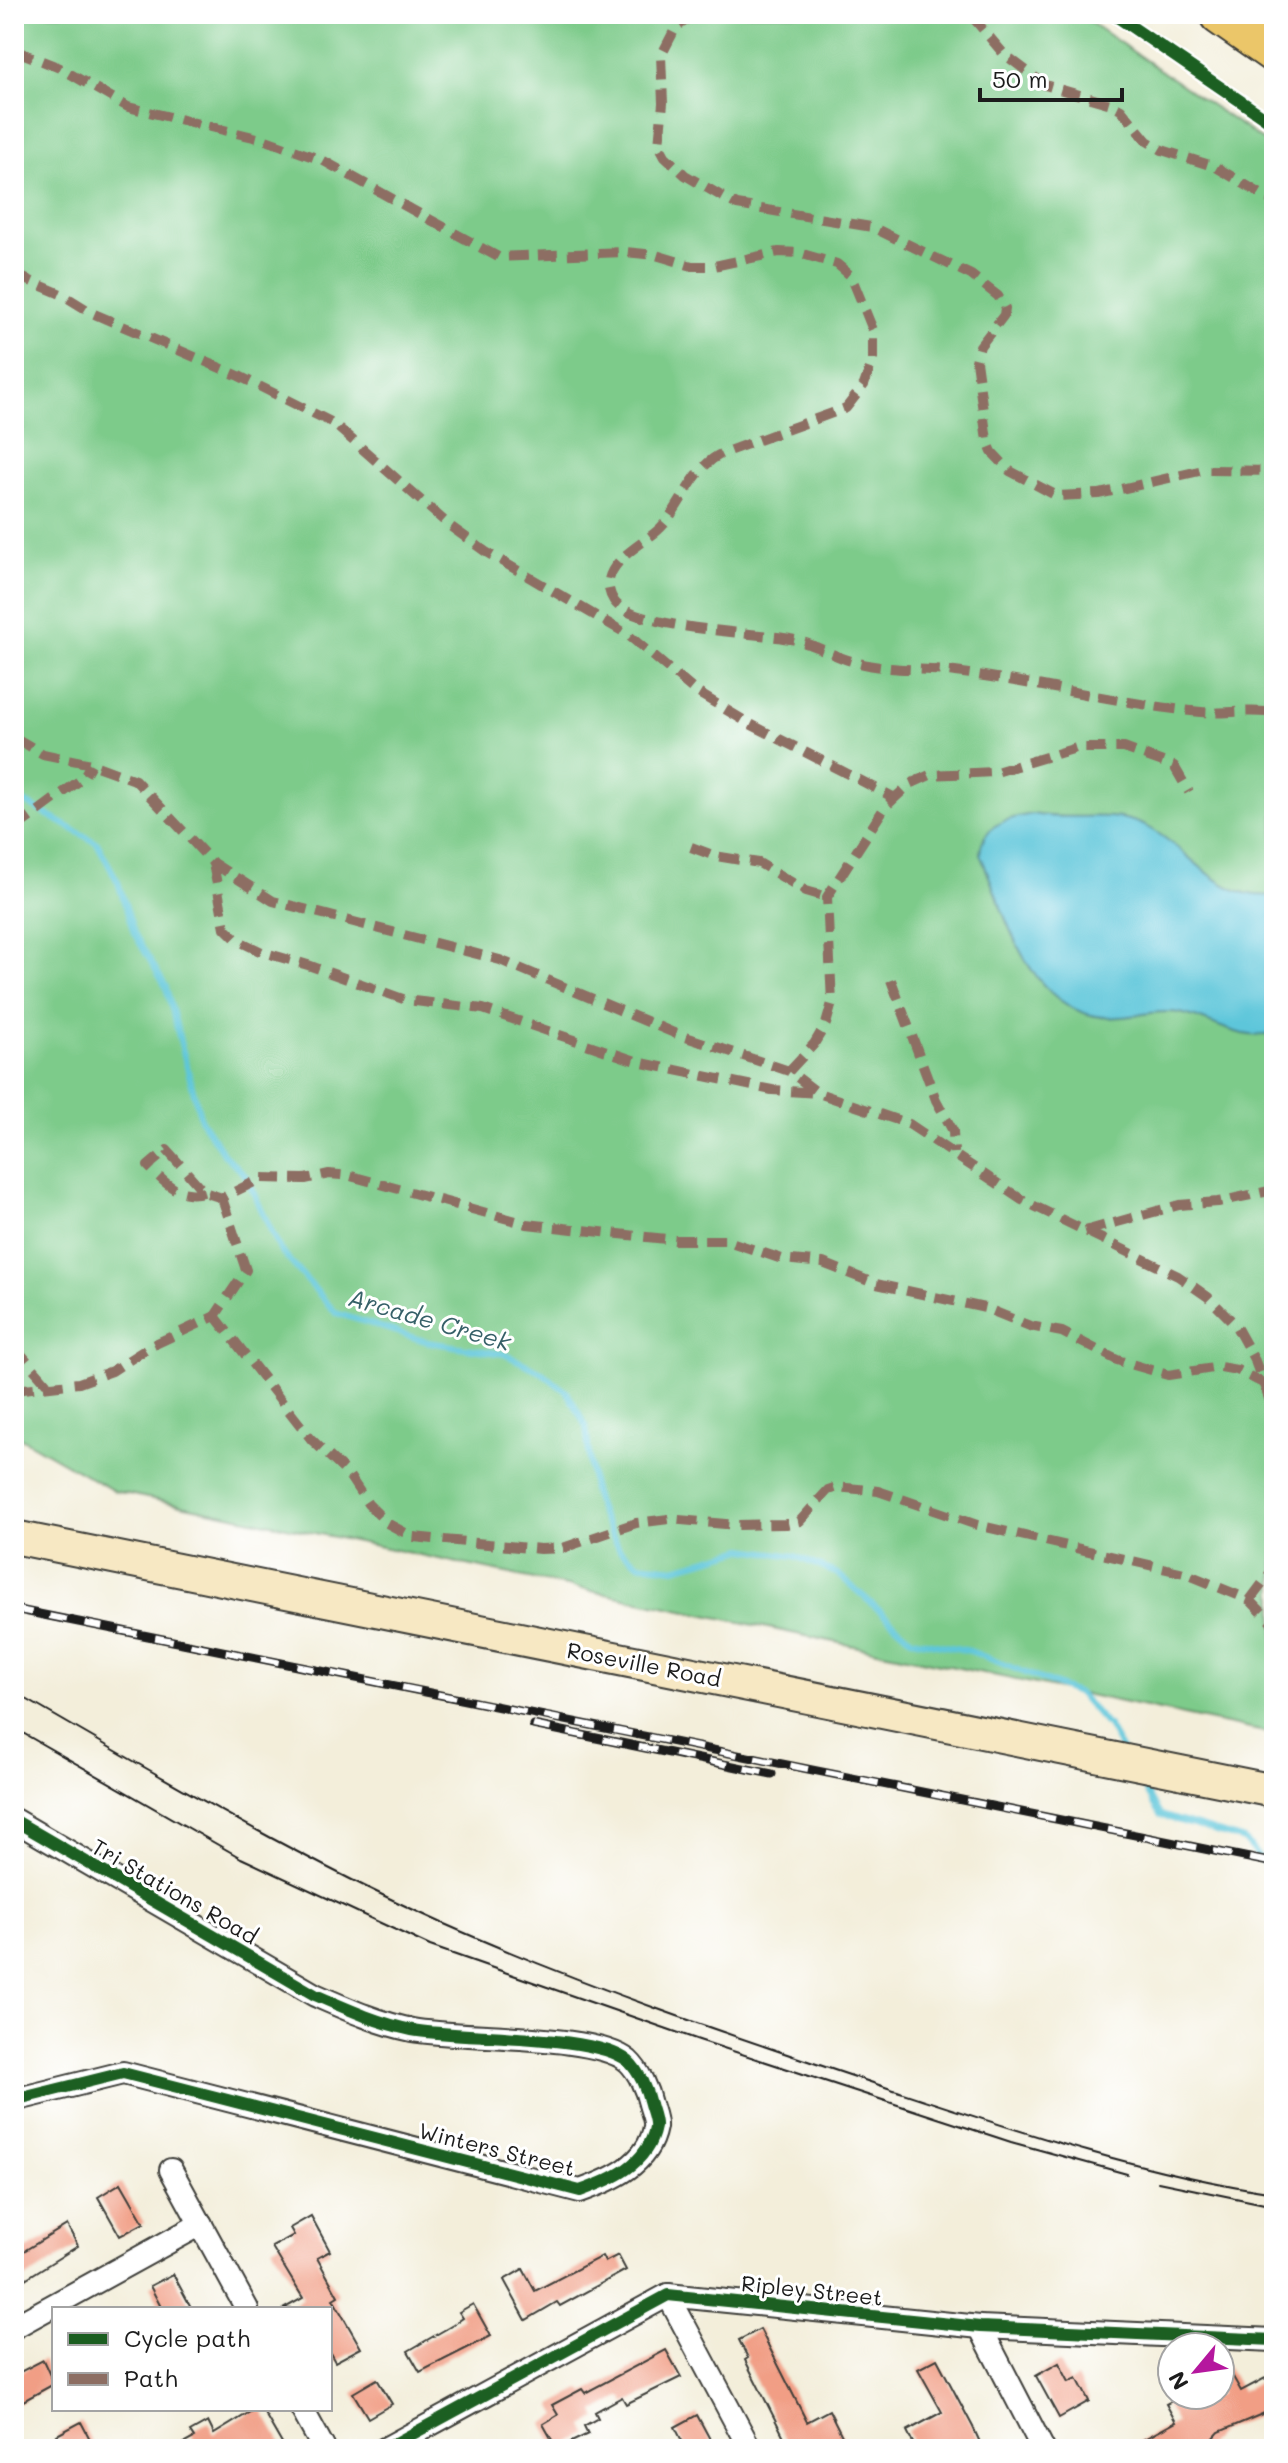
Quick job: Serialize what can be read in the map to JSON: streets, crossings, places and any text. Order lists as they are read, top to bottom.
{
  "streets": {
    "main road": ["Roseville Road"],
    "street": ["Tri Stations Road", "Winters Street", "Ripley Street"]
  },
  "crossings": [
    ["Tri Stations Road", "Winters Street"]
  ],
  "water": ["Arcade Creek"],
  "legend": ["Cycle path", "Path"],
  "scale_bar": "50 m",
  "north": "bottom left"
}
